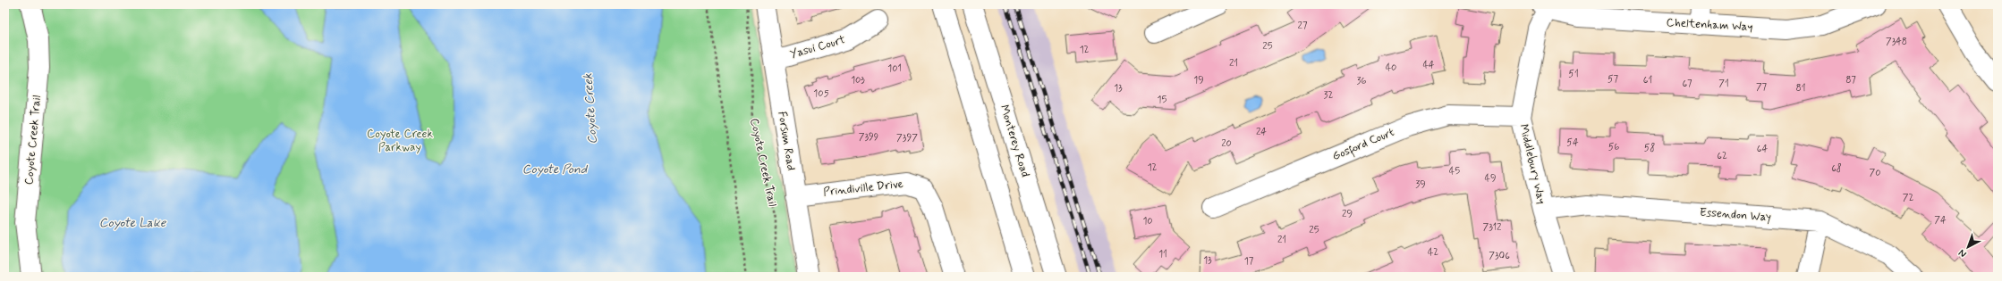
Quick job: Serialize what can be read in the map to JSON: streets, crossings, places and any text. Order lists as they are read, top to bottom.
{
  "streets": {
    "street": [
      "Cheltenham Way",
      "Yasui Court",
      "Coyote Creek Trail",
      "Forsum Road",
      "Monterey Road",
      "Gosford Court",
      "Middlebury Way",
      "Prindiville Drive",
      "Essendon Way"
    ]
  },
  "crossings": [
    ["Cheltenham Way", "Middlebury Way"],
    ["Yasui Court", "Forsum Road"],
    ["Forsum Road", "Prindiville Drive"],
    ["Gosford Court", "Middlebury Way"],
    ["Middlebury Way", "Essendon Way"]
  ],
  "water": ["Coyote Creek", "Coyote Pond", "Coyote Lake"],
  "parks": ["Coyote Creek Parkway"],
  "house_numbers": [
    "27",
    "7348",
    "25",
    "12",
    "21",
    "44",
    "40",
    "101",
    "51",
    "57",
    "103",
    "19",
    "61",
    "87",
    "36",
    "67",
    "71",
    "77",
    "13",
    "81",
    "105",
    "32",
    "15",
    "24",
    "7399",
    "7397",
    "54",
    "20",
    "56",
    "58",
    "64",
    "62",
    "12",
    "68",
    "45",
    "70",
    "49",
    "39",
    "72",
    "29",
    "74",
    "10",
    "7312",
    "25",
    "21",
    "42",
    "11",
    "7306",
    "13",
    "17"
  ],
  "north": "bottom left"
}
